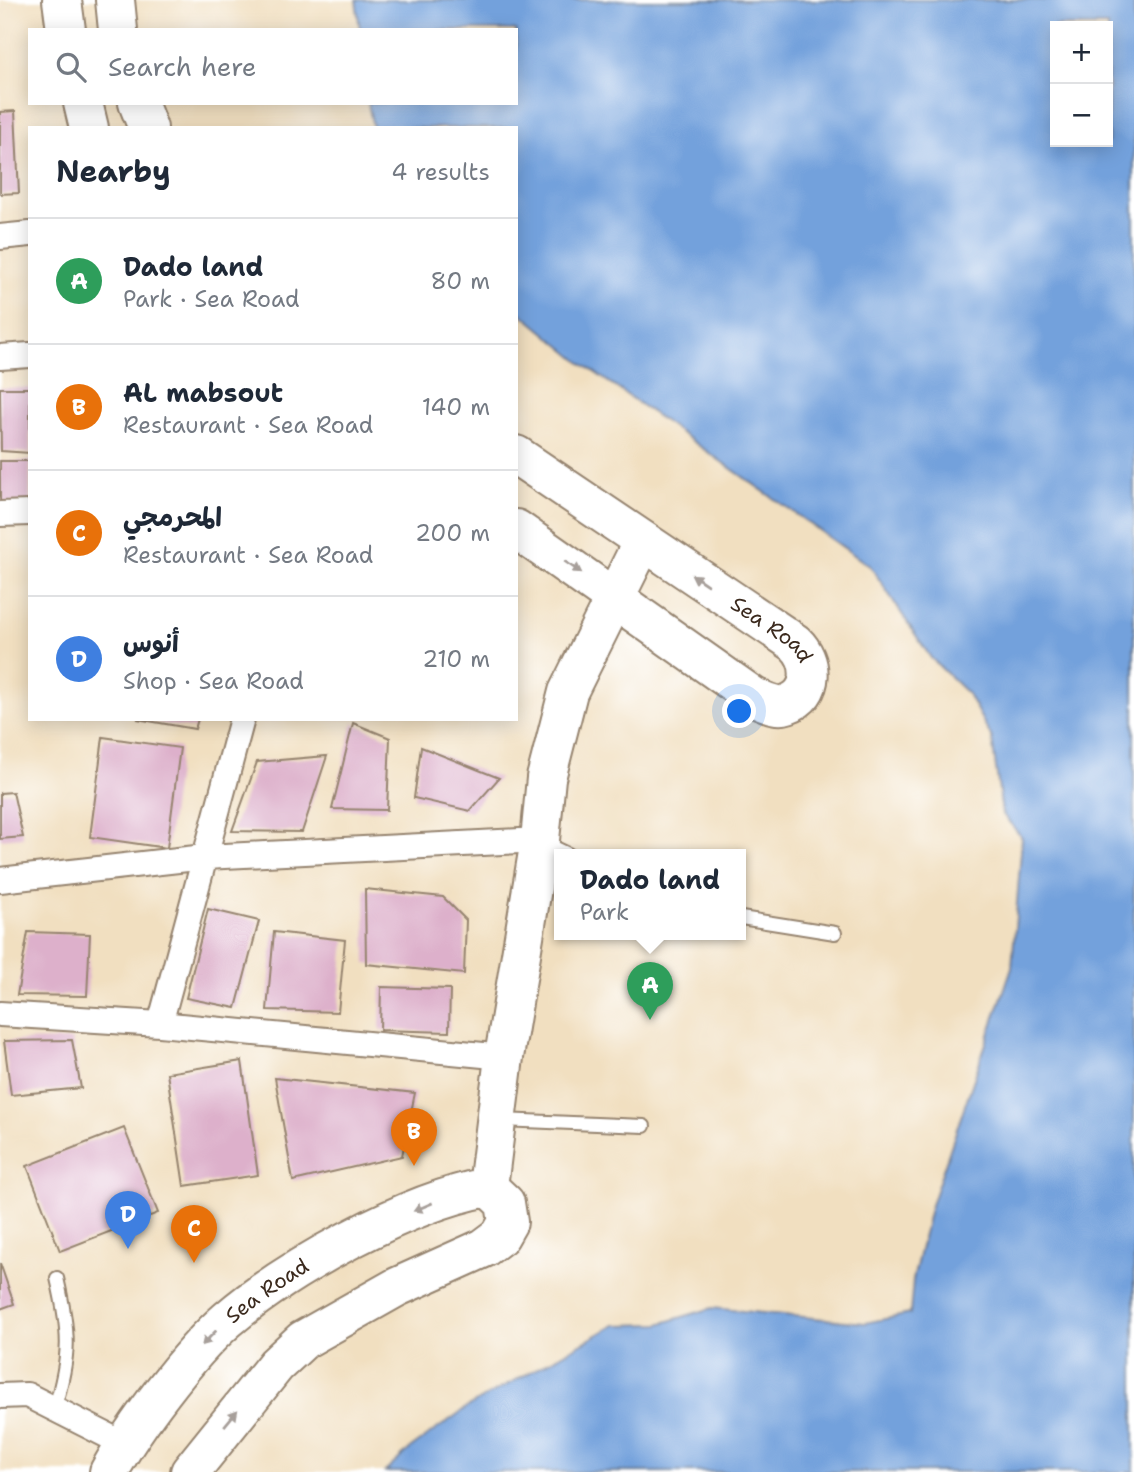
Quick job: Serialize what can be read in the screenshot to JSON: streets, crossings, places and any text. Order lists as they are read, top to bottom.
{
  "streets": {
    "highway": ["Sea Road"]
  },
  "page": {
    "map_buttons": ["+", "−"],
    "search": "Search here",
    "heading": ["Nearby", "4 results"],
    "list": [
      {
        "mark": "A",
        "name": "Dado land",
        "note": "Park · Sea Road",
        "value": "80 m"
      },
      {
        "mark": "B",
        "name": "AL mabsout",
        "note": "Restaurant · Sea Road",
        "value": "140 m"
      },
      {
        "mark": "C",
        "name": "المحرمجي",
        "note": "Restaurant · Sea Road",
        "value": "200 m"
      },
      {
        "mark": "D",
        "name": "أنوس",
        "note": "Shop · Sea Road",
        "value": "210 m"
      }
    ],
    "popup": ["Dado land", "Park"],
    "pins": [
      "A",
      "B",
      "D",
      "C"
    ]
  }
}
